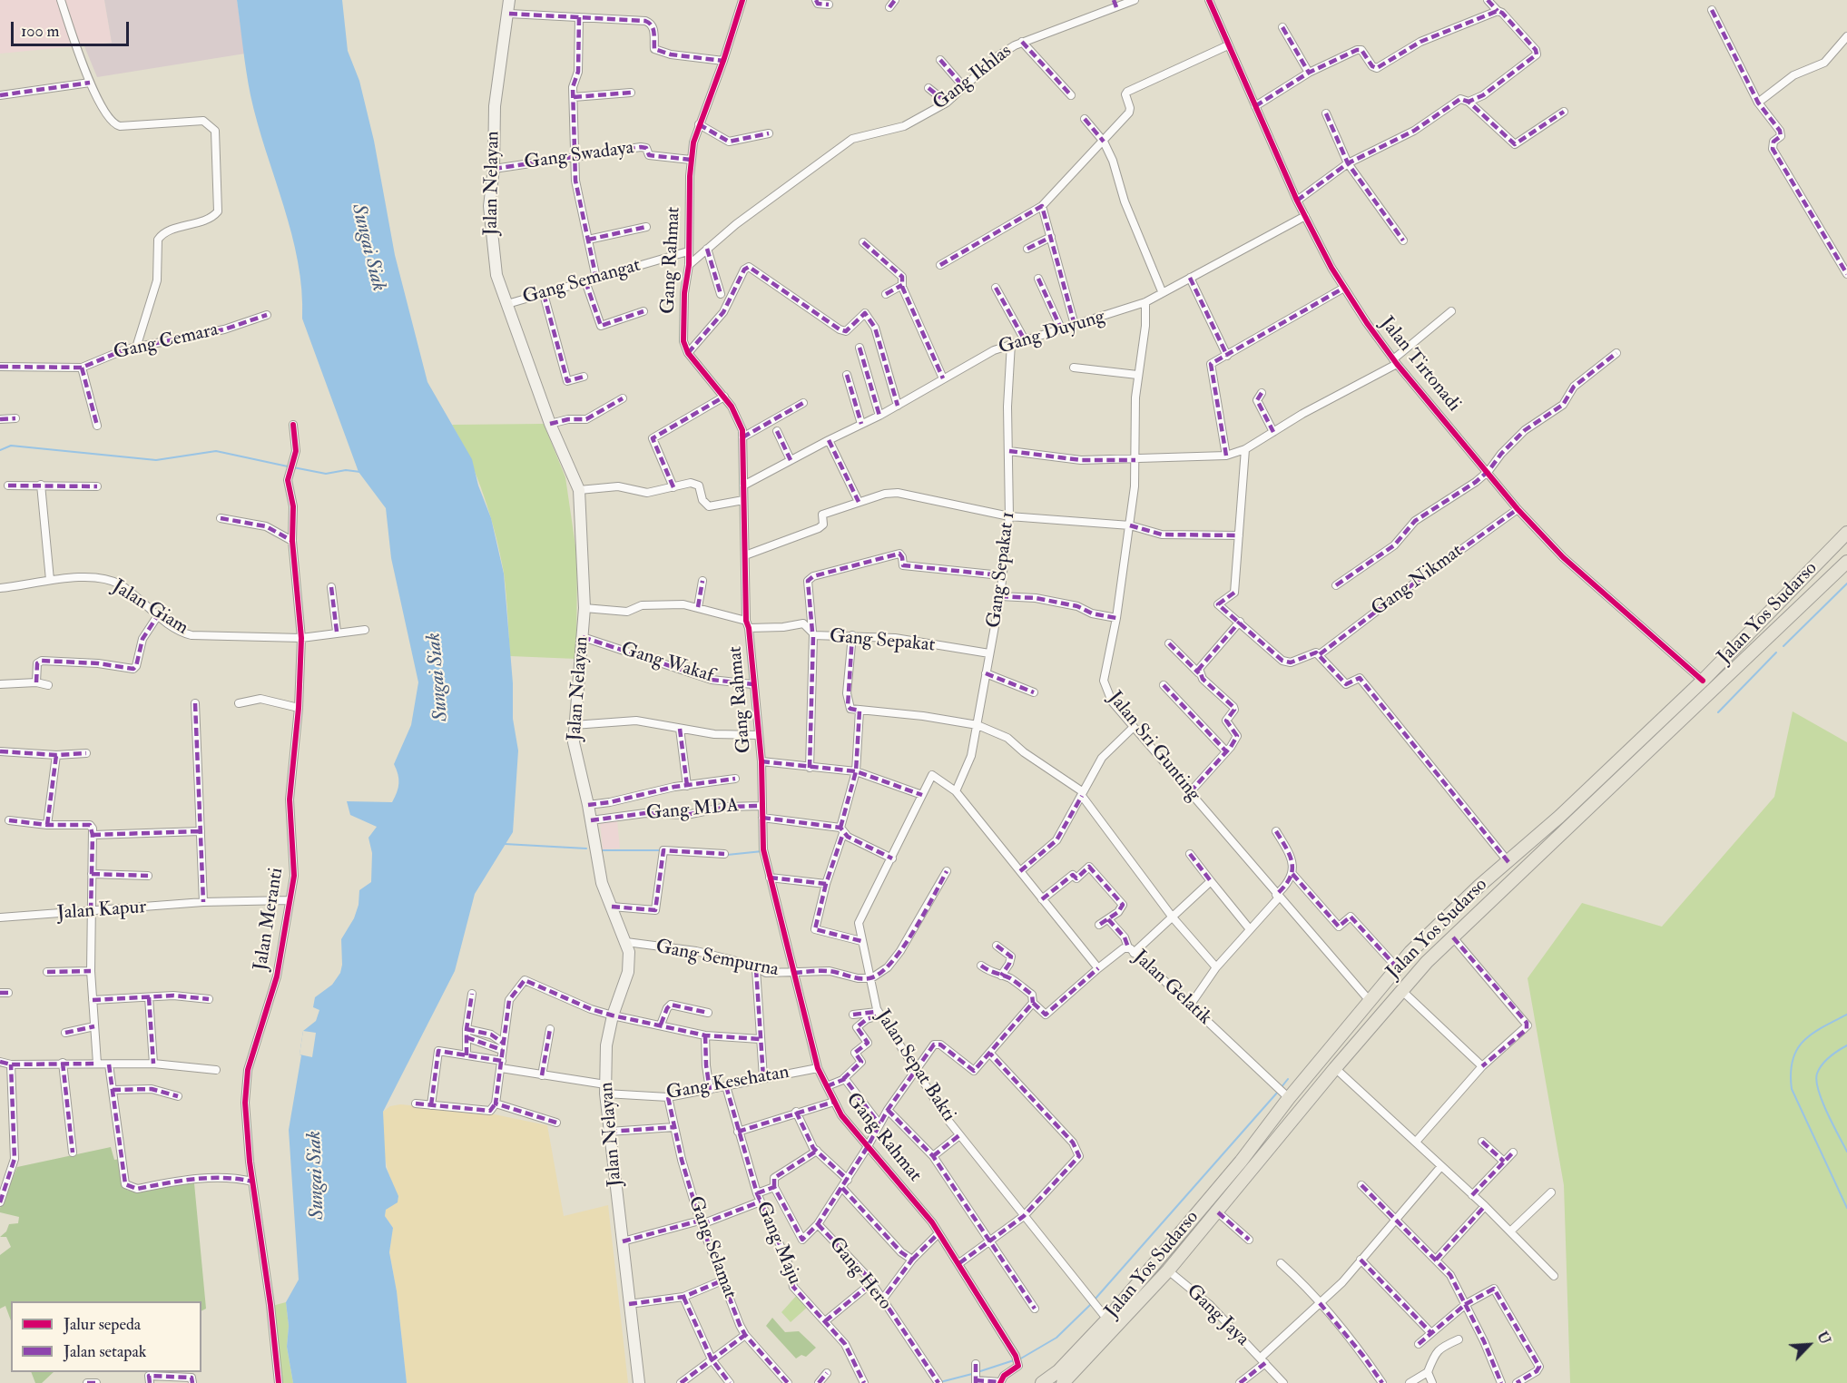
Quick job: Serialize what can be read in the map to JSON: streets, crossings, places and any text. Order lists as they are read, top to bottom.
{
  "streets": {
    "main road": ["Jalan Nelayan", "Jalan Yos Sudarso"],
    "street": [
      "Gang Ikhlas",
      "Gang Swadaya",
      "Gang Rahmat",
      "Gang Semangat",
      "Gang Duyung",
      "Gang Cemara",
      "Jalan Tirtonadi",
      "Gang Sepakat 1",
      "Gang Nikmat",
      "Jalan Giam",
      "Gang Sepakat",
      "Gang Wakaf",
      "Jalan Sri Gunting",
      "Gang MDA",
      "Jalan Kapur",
      "Jalan Meranti",
      "Gang Sempurna",
      "Jalan Gelatik",
      "Jalan Sepat Bakti",
      "Gang Kesehatan",
      "Gang Maju",
      "Gang Selamat",
      "Gang Hero",
      "Gang Jaya"
    ]
  },
  "crossings": [
    ["Gang Ikhlas", "Gang Rahmat"],
    ["Gang Swadaya", "Jalan Nelayan"],
    ["Gang Swadaya", "Gang Rahmat"],
    ["Jalan Nelayan", "Gang Semangat"],
    ["Jalan Nelayan", "Gang Sepakat"],
    ["Jalan Nelayan", "Gang Wakaf"],
    ["Jalan Nelayan", "Gang MDA"],
    ["Jalan Nelayan", "Gang Sempurna"],
    ["Jalan Nelayan", "Gang Kesehatan"],
    ["Gang Rahmat", "Gang Semangat"],
    ["Gang Rahmat", "Gang Duyung"],
    ["Gang Rahmat", "Gang Sepakat"],
    ["Gang Rahmat", "Gang Wakaf"],
    ["Gang Rahmat", "Gang MDA"],
    ["Gang Rahmat", "Gang Sempurna"],
    ["Gang Rahmat", "Gang Kesehatan"],
    ["Gang Duyung", "Jalan Tirtonadi"],
    ["Gang Duyung", "Gang Sepakat 1"],
    ["Gang Duyung", "Jalan Sri Gunting"],
    ["Jalan Tirtonadi", "Gang Nikmat"],
    ["Jalan Tirtonadi", "Jalan Yos Sudarso"],
    ["Gang Sepakat 1", "Gang Sepakat"],
    ["Gang Sepakat 1", "Jalan Sepat Bakti"],
    ["Jalan Giam", "Jalan Meranti"],
    ["Jalan Yos Sudarso", "Jalan Sri Gunting"],
    ["Jalan Yos Sudarso", "Jalan Gelatik"],
    ["Jalan Yos Sudarso", "Jalan Sepat Bakti"],
    ["Jalan Yos Sudarso", "Gang Jaya"],
    ["Jalan Kapur", "Jalan Meranti"],
    ["Gang Sempurna", "Jalan Sepat Bakti"],
    ["Gang Kesehatan", "Gang Maju"],
    ["Gang Kesehatan", "Gang Selamat"]
  ],
  "water": ["Sungai Siak"],
  "legend": ["Jalur sepeda", "Jalan setapak"],
  "scale_bar": "100 m",
  "north": "top right"
}
